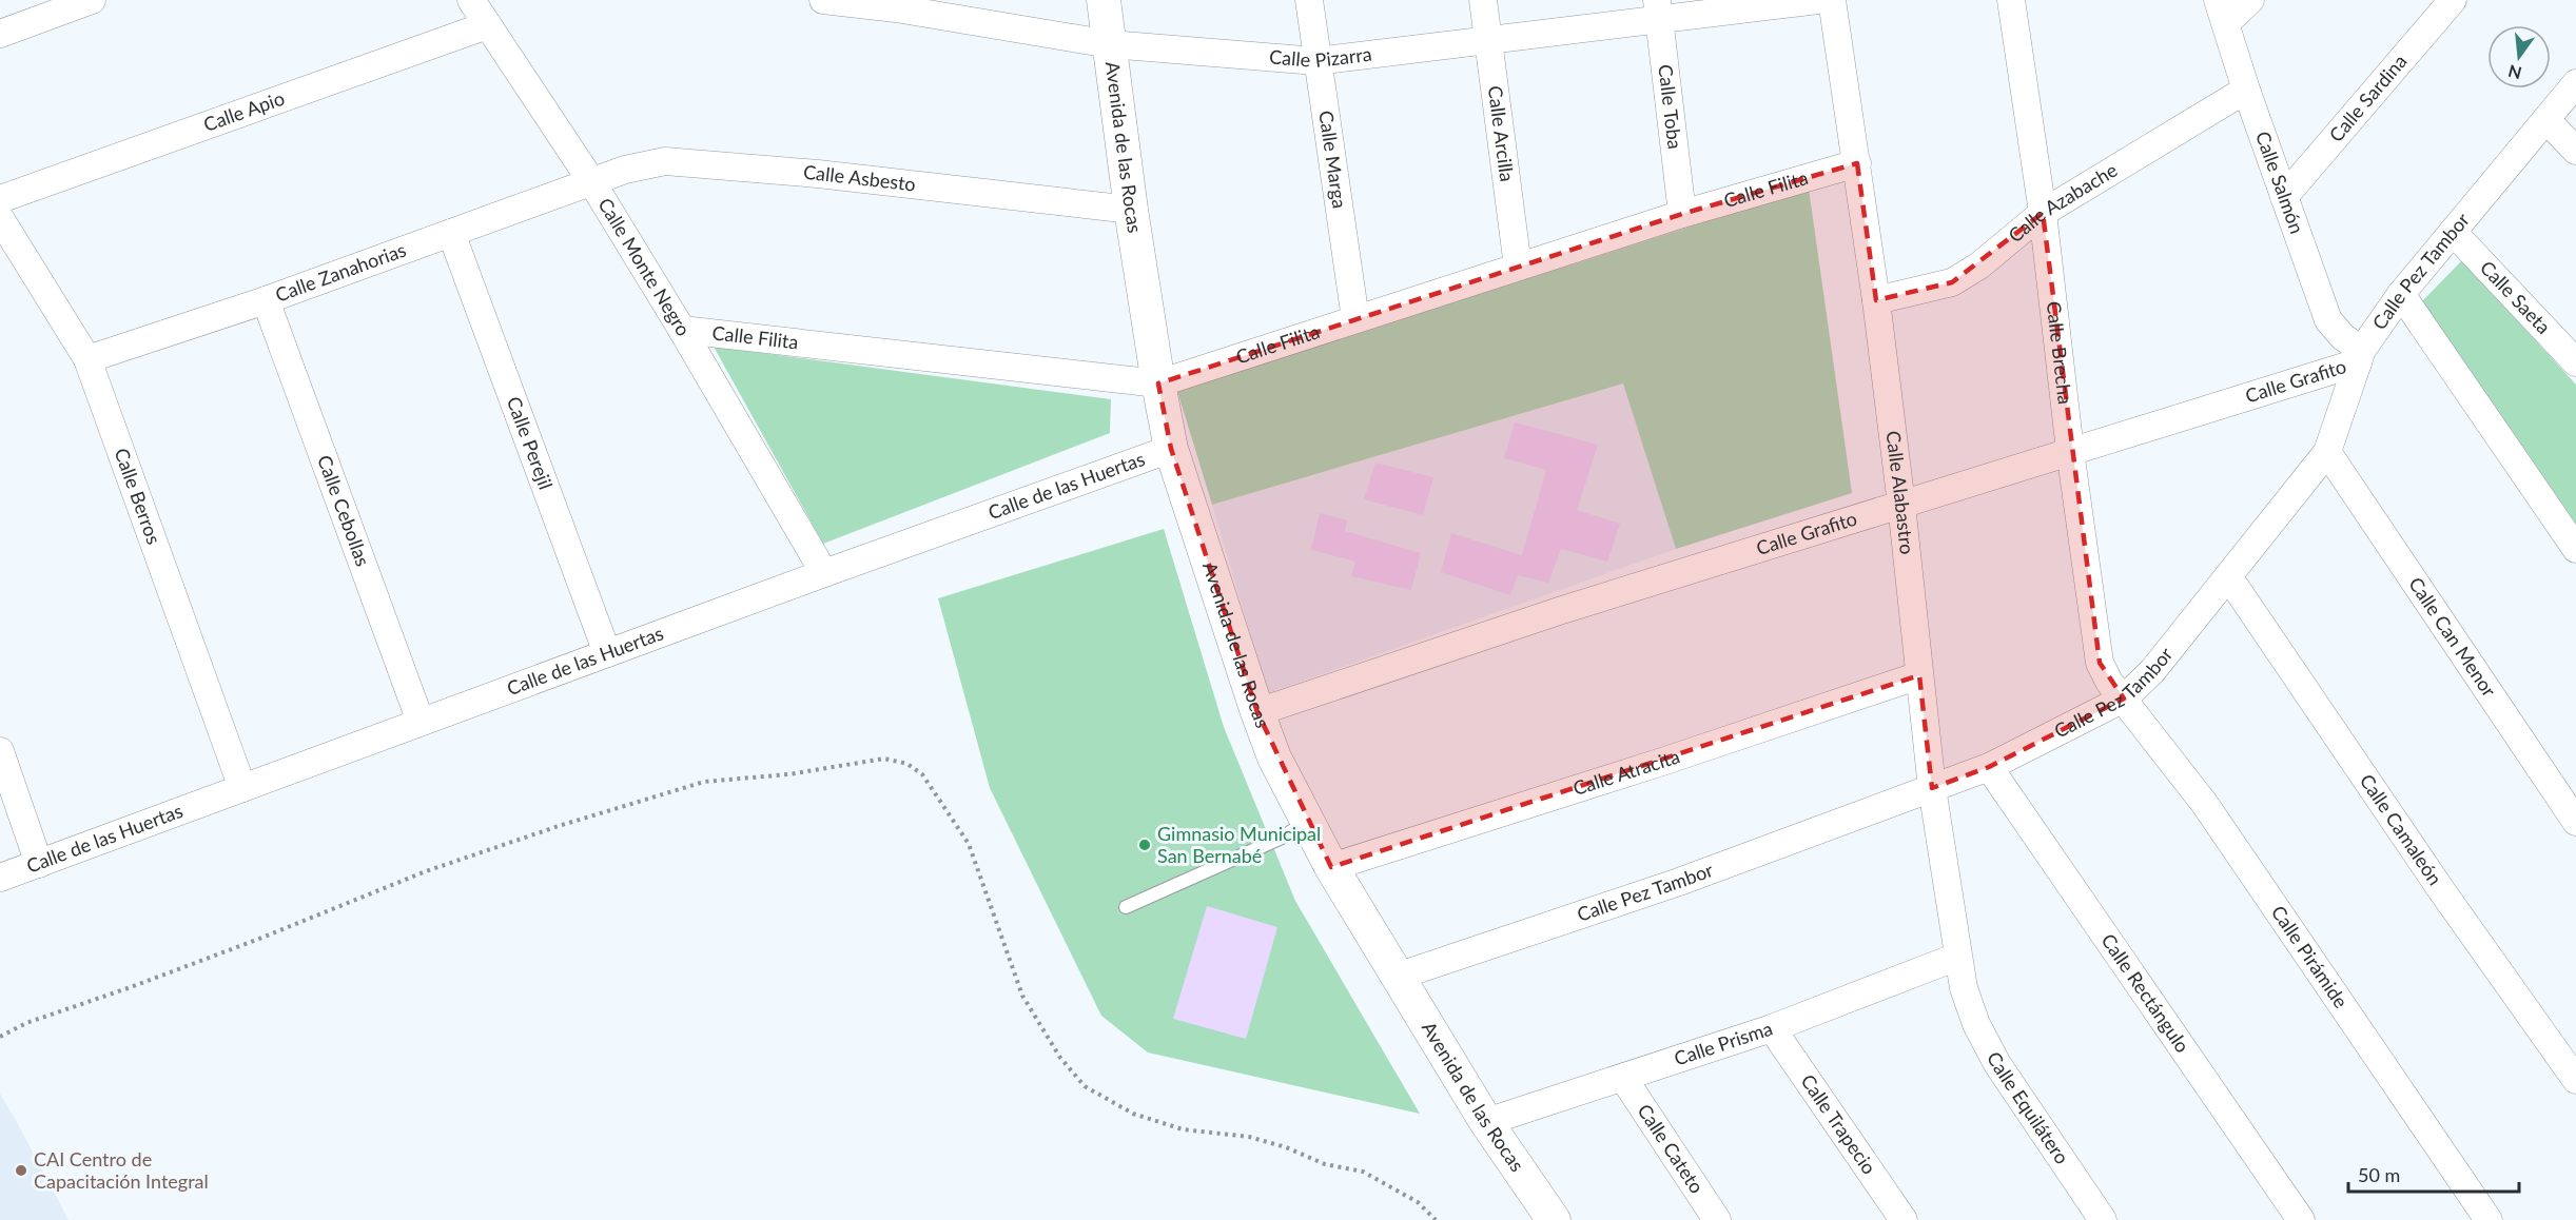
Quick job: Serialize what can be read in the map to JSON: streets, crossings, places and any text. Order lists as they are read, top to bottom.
{
  "streets": {
    "street": [
      "Calle Pizarra",
      "Calle Sardina",
      "Calle Toba",
      "Calle Apio",
      "Calle Arcilla",
      "Avenida de las Rocas",
      "Calle Marga",
      "Calle Asbesto",
      "Calle Salmón",
      "Calle Filita",
      "Calle Azabache",
      "Calle Monte Negro",
      "Calle Pez Tambor",
      "Calle Zanahorias",
      "Calle Saeta",
      "Calle Brecha",
      "Calle Grafito",
      "Calle Perejil",
      "Calle de las Huertas",
      "Calle Alabastro",
      "Calle Berros",
      "Calle Cebollas",
      "Calle Can Menor",
      "Calle Atracita",
      "Calle Camaleón",
      "Calle Pirámide",
      "Calle Rectángulo",
      "Calle Prisma",
      "Calle Equilátero",
      "Calle Trapecio",
      "Calle Cateto"
    ]
  },
  "crossings": [
    ["Calle Pizarra", "Calle Toba"],
    ["Calle Pizarra", "Calle Arcilla"],
    ["Calle Pizarra", "Avenida de las Rocas"],
    ["Calle Pizarra", "Calle Marga"],
    ["Calle Sardina", "Calle Salmón"],
    ["Calle Toba", "Calle Filita"],
    ["Calle Apio", "Calle Monte Negro"],
    ["Calle Arcilla", "Calle Filita"],
    ["Avenida de las Rocas", "Calle Asbesto"],
    ["Avenida de las Rocas", "Calle Filita"],
    ["Avenida de las Rocas", "Calle Pez Tambor"],
    ["Avenida de las Rocas", "Calle Grafito"],
    ["Avenida de las Rocas", "Calle de las Huertas"],
    ["Avenida de las Rocas", "Calle Atracita"],
    ["Avenida de las Rocas", "Calle Prisma"],
    ["Calle Marga", "Calle Filita"],
    ["Calle Asbesto", "Calle Monte Negro"],
    ["Calle Asbesto", "Calle Zanahorias"],
    ["Calle Salmón", "Calle Azabache"],
    ["Calle Salmón", "Calle Pez Tambor"],
    ["Calle Salmón", "Calle Grafito"],
    ["Calle Filita", "Calle Monte Negro"],
    ["Calle Filita", "Calle Alabastro"],
    ["Calle Azabache", "Calle Brecha"],
    ["Calle Azabache", "Calle Alabastro"],
    ["Calle Monte Negro", "Calle Zanahorias"],
    ["Calle Monte Negro", "Calle de las Huertas"],
    ["Calle Pez Tambor", "Calle Saeta"],
    ["Calle Pez Tambor", "Calle Brecha"],
    ["Calle Pez Tambor", "Calle Grafito"],
    ["Calle Pez Tambor", "Calle Alabastro"],
    ["Calle Pez Tambor", "Calle Can Menor"],
    ["Calle Pez Tambor", "Calle Camaleón"],
    ["Calle Pez Tambor", "Calle Pirámide"],
    ["Calle Pez Tambor", "Calle Rectángulo"],
    ["Calle Zanahorias", "Calle Perejil"],
    ["Calle Zanahorias", "Calle Berros"],
    ["Calle Zanahorias", "Calle Cebollas"],
    ["Calle Brecha", "Calle Grafito"],
    ["Calle Brecha", "Calle Pirámide"],
    ["Calle Grafito", "Calle Alabastro"],
    ["Calle Perejil", "Calle de las Huertas"],
    ["Calle de las Huertas", "Calle Berros"],
    ["Calle de las Huertas", "Calle Cebollas"],
    ["Calle Alabastro", "Calle Atracita"],
    ["Calle Alabastro", "Calle Prisma"],
    ["Calle Alabastro", "Calle Equilátero"],
    ["Calle Prisma", "Calle Trapecio"],
    ["Calle Prisma", "Calle Cateto"]
  ],
  "places": ["Gimnasio Municipal San Bernabé", "CAI Centro de Capacitación Integral"],
  "scale_bar": "50 m",
  "north": "bottom"
}
